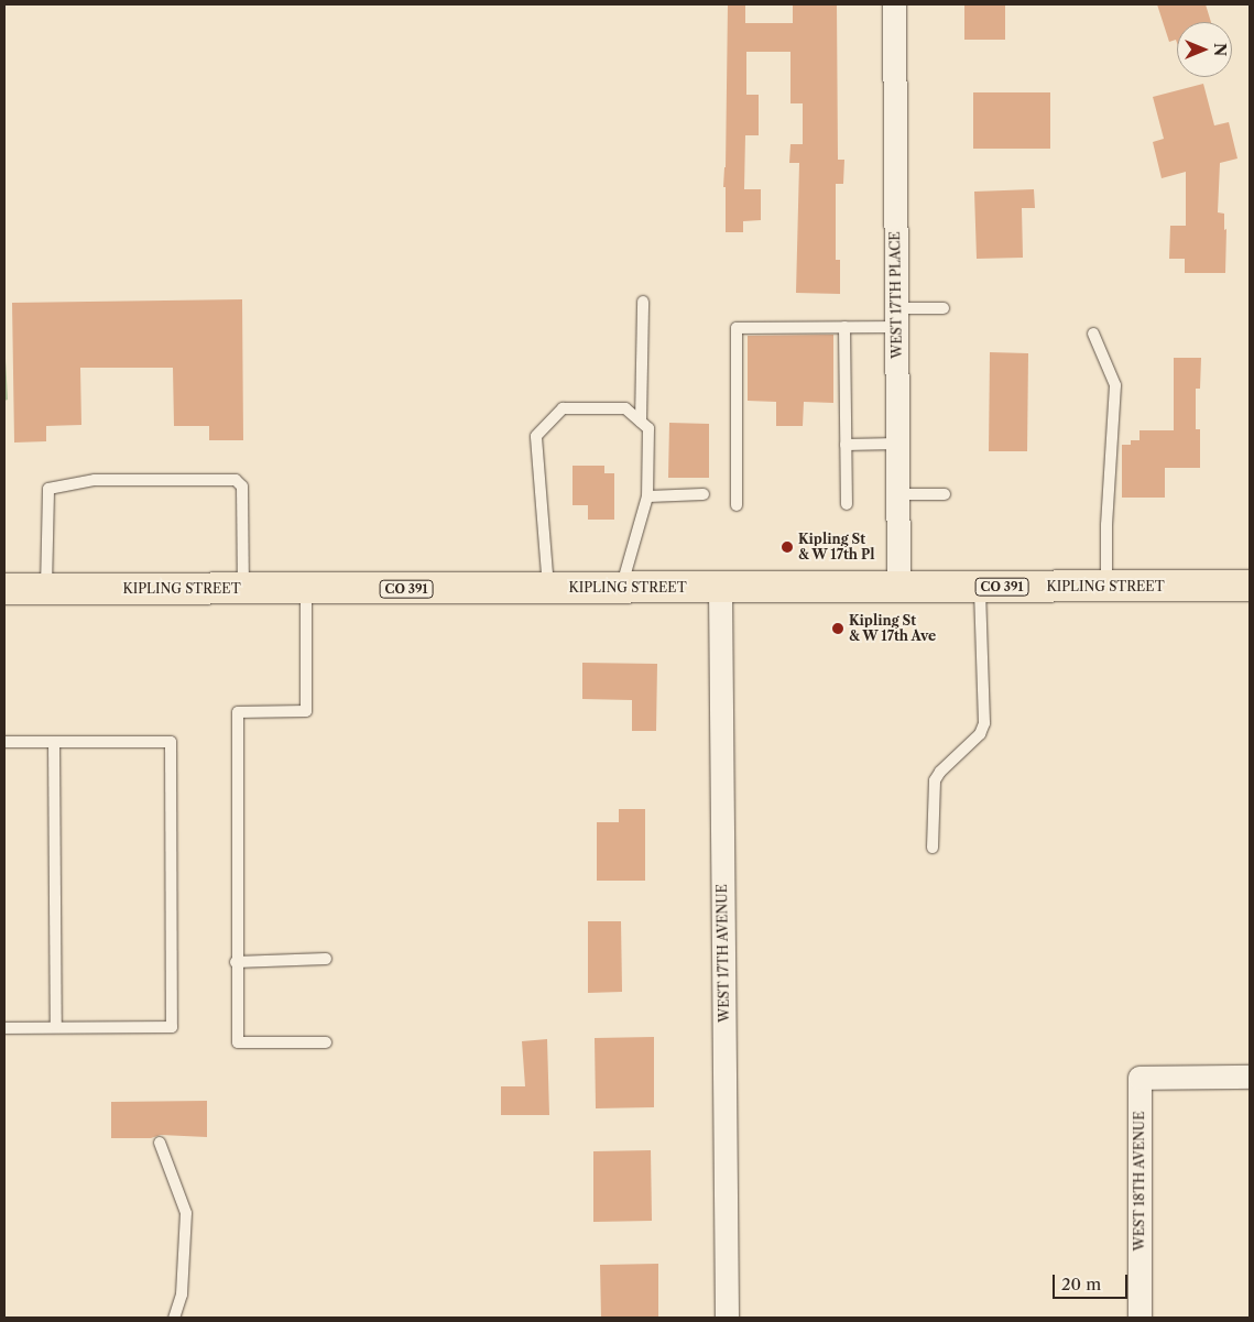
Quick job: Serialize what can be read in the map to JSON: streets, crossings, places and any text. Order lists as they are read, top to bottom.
{
  "streets": {
    "main road": ["CO 391", "KIPLING STREET"],
    "street": ["WEST 17TH PLACE", "WEST 17TH AVENUE", "WEST 18TH AVENUE"]
  },
  "crossings": [
    ["WEST 17TH PLACE", "KIPLING STREET"],
    ["KIPLING STREET", "WEST 17TH AVENUE"]
  ],
  "places": ["Kipling St & W 17th Pl", "Kipling St & W 17th Ave"],
  "scale_bar": "20 m",
  "north": "right"
}
